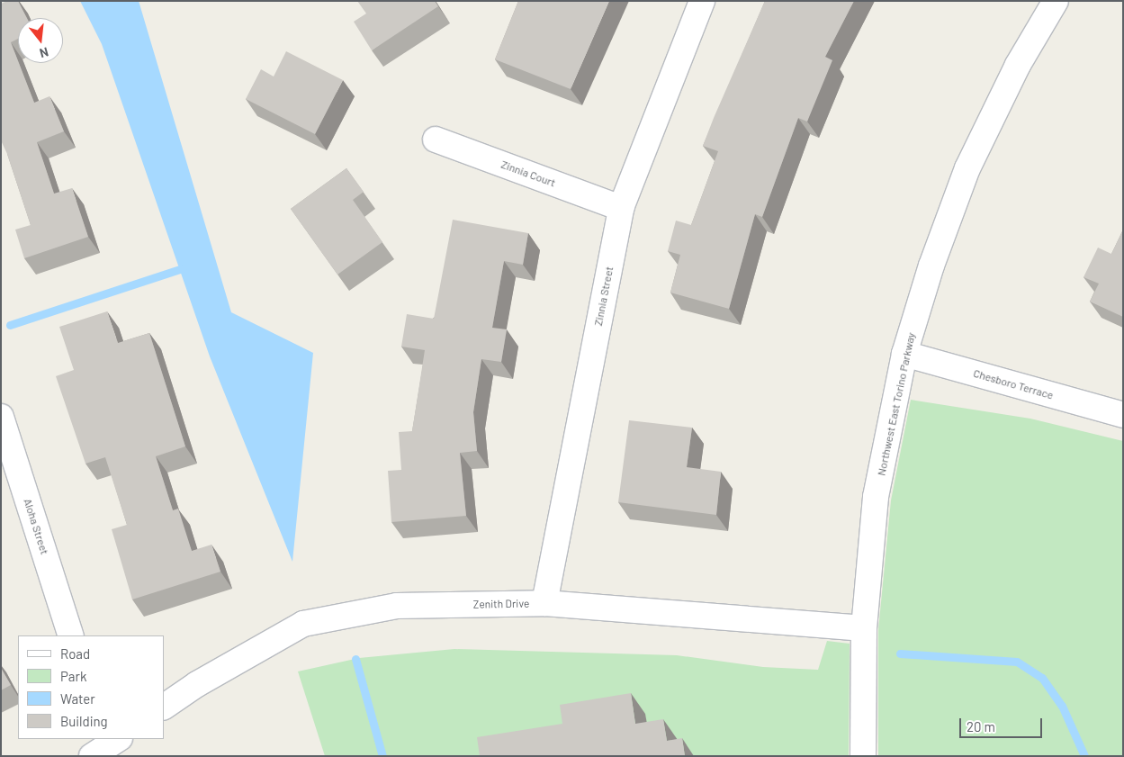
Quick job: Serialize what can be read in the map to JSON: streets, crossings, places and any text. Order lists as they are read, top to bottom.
{
  "streets": {
    "street": [
      "Zinnia Court",
      "Zinnia Street",
      "Chesboro Terrace",
      "Northwest East Torino Parkway",
      "Aloha Street",
      "Zenith Drive"
    ]
  },
  "crossings": [
    ["Zinnia Court", "Zinnia Street"],
    ["Zinnia Street", "Zenith Drive"],
    ["Chesboro Terrace", "Northwest East Torino Parkway"],
    ["Northwest East Torino Parkway", "Zenith Drive"]
  ],
  "legend": [
    "Road",
    "Park",
    "Water",
    "Building"
  ],
  "scale_bar": "20 m",
  "north": "bottom"
}
